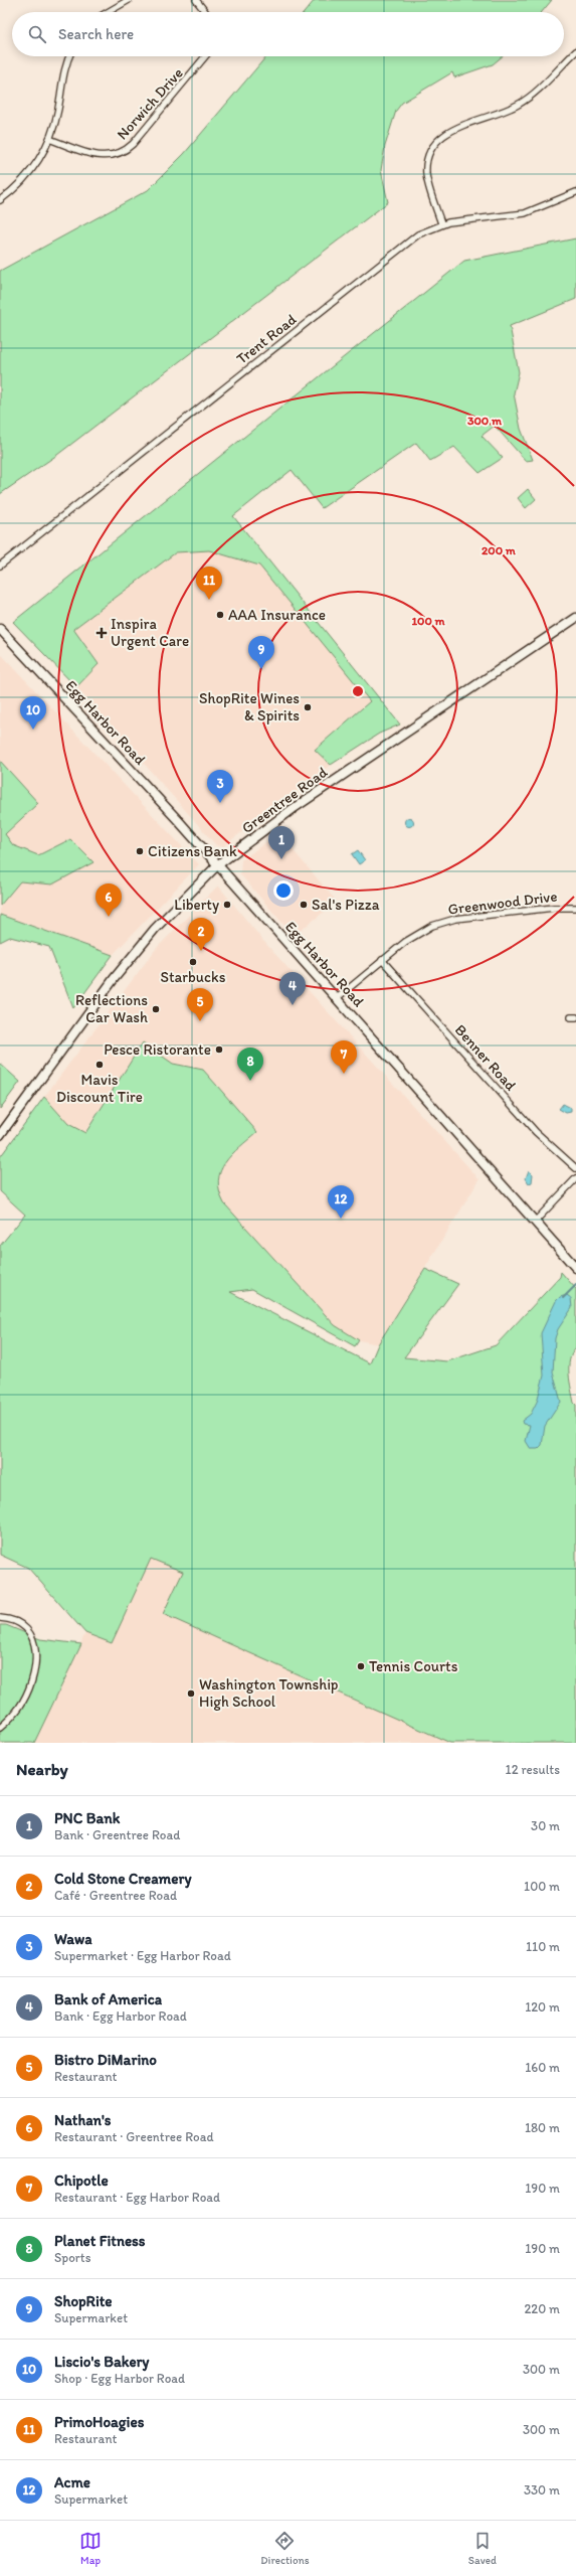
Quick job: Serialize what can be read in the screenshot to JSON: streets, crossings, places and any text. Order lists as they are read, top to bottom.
{
  "streets": {
    "main road": ["Egg Harbor Road", "Greentree Road"],
    "street": [
      "Norwich Drive",
      "Trent Road",
      "Greenwood Drive",
      "Benner Road"
    ]
  },
  "crossings": [
    ["Egg Harbor Road", "Greentree Road"],
    ["Egg Harbor Road", "Greenwood Drive"],
    ["Greenwood Drive", "Benner Road"]
  ],
  "places": {
    "other": [
      "AAA Insurance",
      "ShopRite Wines & Spirits",
      "Citizens Bank",
      "Liberty",
      "Sal's Pizza",
      "Starbucks",
      "Reflections Car Wash",
      "Pesce Ristorante",
      "Mavis Discount Tire",
      "Tennis Courts",
      "Washington Township High School"
    ],
    "health": ["Inspira Urgent Care"]
  },
  "page": {
    "search": "Search here",
    "pins": [
      "11",
      "9",
      "10",
      "3",
      "1",
      "6",
      "2",
      "4",
      "5",
      "7",
      "8",
      "12"
    ],
    "heading": ["Nearby", "12 results"],
    "list": [
      {
        "mark": "1",
        "name": "PNC Bank",
        "note": "Bank · Greentree Road",
        "value": "30 m"
      },
      {
        "mark": "2",
        "name": "Cold Stone Creamery",
        "note": "Café · Greentree Road",
        "value": "100 m"
      },
      {
        "mark": "3",
        "name": "Wawa",
        "note": "Supermarket · Egg Harbor Road",
        "value": "110 m"
      },
      {
        "mark": "4",
        "name": "Bank of America",
        "note": "Bank · Egg Harbor Road",
        "value": "120 m"
      },
      {
        "mark": "5",
        "name": "Bistro DiMarino",
        "note": "Restaurant",
        "value": "160 m"
      },
      {
        "mark": "6",
        "name": "Nathan's",
        "note": "Restaurant · Greentree Road",
        "value": "180 m"
      },
      {
        "mark": "7",
        "name": "Chipotle",
        "note": "Restaurant · Egg Harbor Road",
        "value": "190 m"
      },
      {
        "mark": "8",
        "name": "Planet Fitness",
        "note": "Sports",
        "value": "190 m"
      },
      {
        "mark": "9",
        "name": "ShopRite",
        "note": "Supermarket",
        "value": "220 m"
      },
      {
        "mark": "10",
        "name": "Liscio's Bakery",
        "note": "Shop · Egg Harbor Road",
        "value": "300 m"
      },
      {
        "mark": "11",
        "name": "PrimoHoagies",
        "note": "Restaurant",
        "value": "300 m"
      },
      {
        "mark": "12",
        "name": "Acme",
        "note": "Supermarket",
        "value": "330 m"
      }
    ],
    "nav": ["Map", "Directions", "Saved"]
  },
  "rings": ["300 m", "200 m", "100 m"]
}
